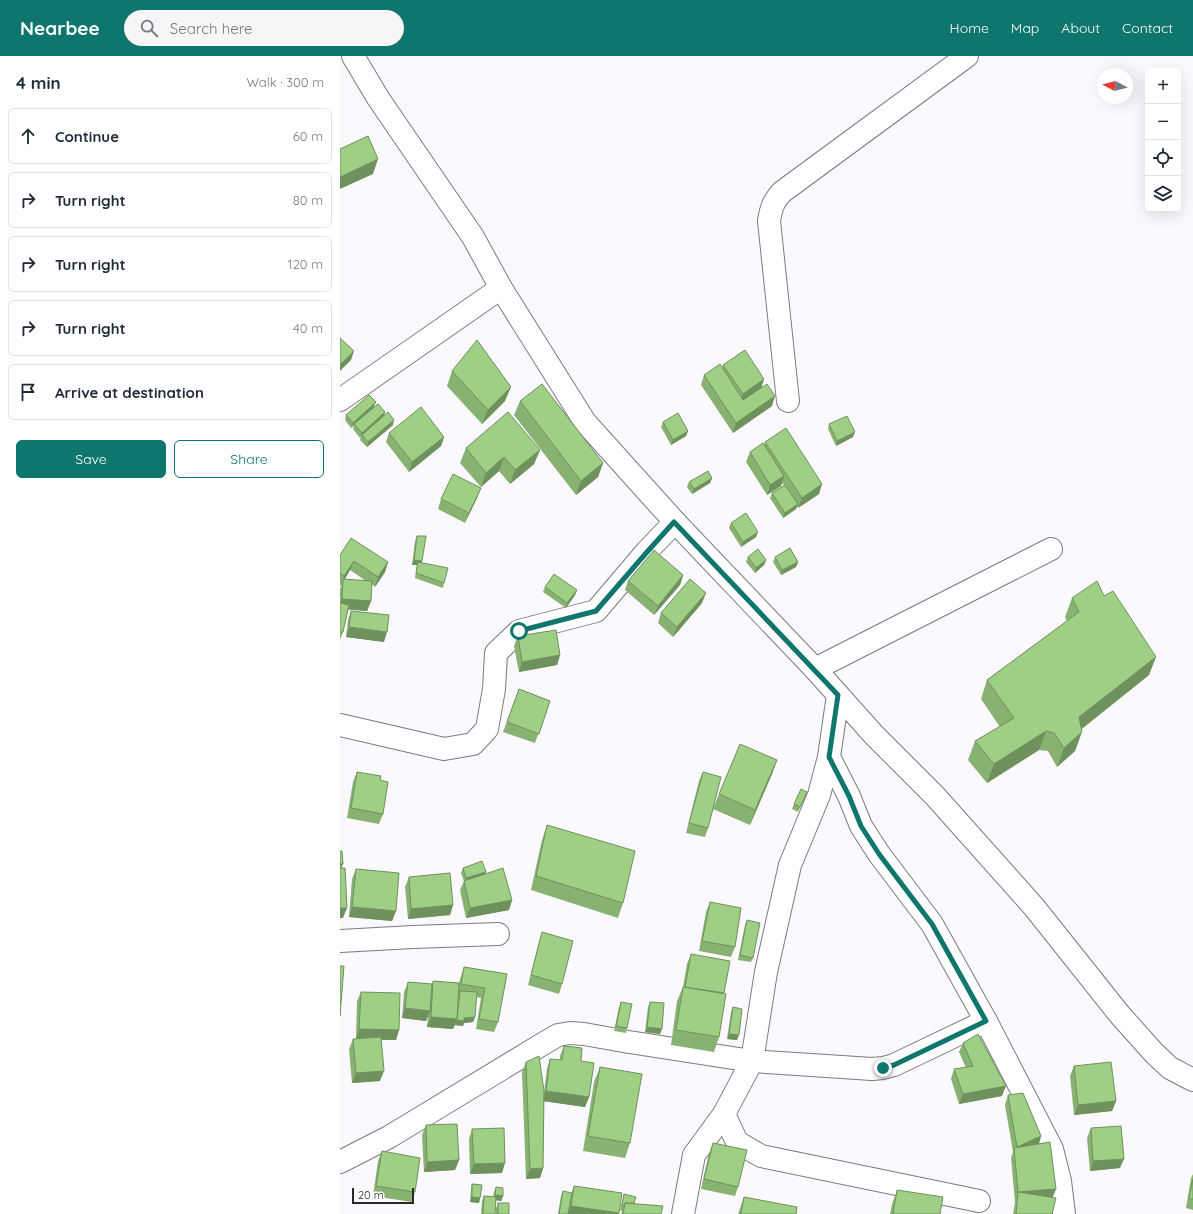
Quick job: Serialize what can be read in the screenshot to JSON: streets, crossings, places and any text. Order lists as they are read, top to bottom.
{
  "scale_bar": "20 m",
  "north": "left",
  "page": {
    "header": "Nearbee",
    "search": "Search here",
    "nav": [
      "Home",
      "Map",
      "About",
      "Contact"
    ],
    "heading": ["4 min", "Walk · 300 m"],
    "map_buttons": ["+", "−"],
    "list": [
      ["Continue", "60 m"],
      ["Turn right", "80 m"],
      ["Turn right", "120 m"],
      ["Turn right", "40 m"],
      "Arrive at destination"
    ],
    "buttons": ["Save", "Share"],
    "scale": "20 m"
  }
}
